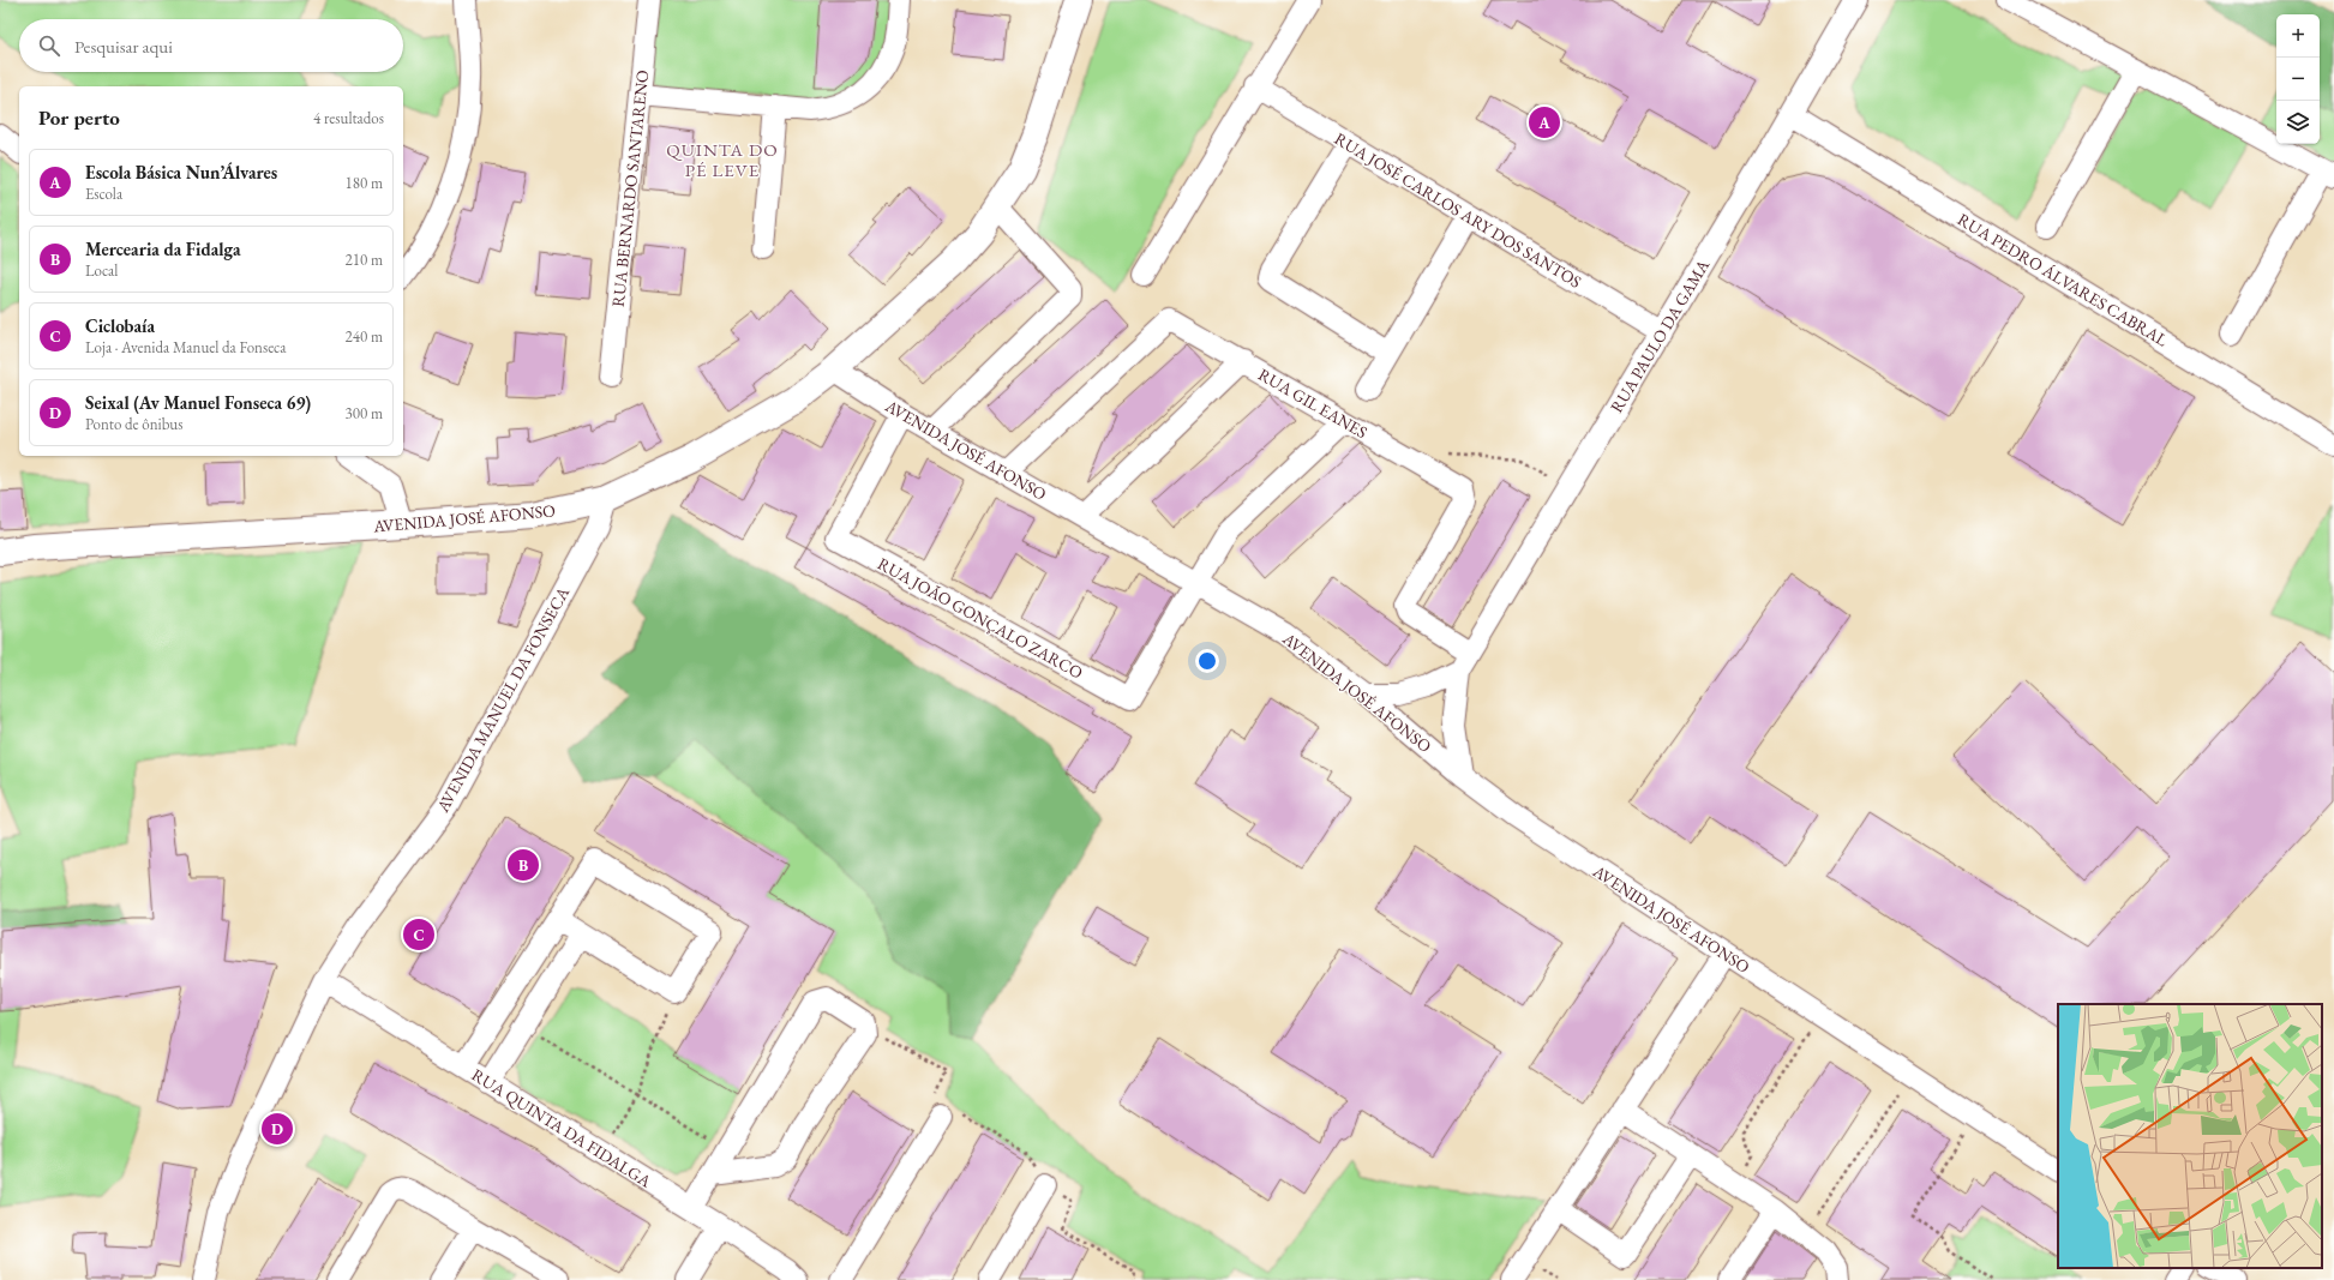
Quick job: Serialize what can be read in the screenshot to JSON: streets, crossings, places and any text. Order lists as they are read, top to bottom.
{
  "streets": {
    "main road": ["AVENIDA JOSÉ AFONSO"],
    "street": [
      "RUA BERNARDO SANTARENO",
      "RUA JOSÉ CARLOS ARY DOS SANTOS",
      "RUA PEDRO ÁLVARES CABRAL",
      "RUA PAULO DA GAMA",
      "RUA GIL EANES",
      "RUA JOÃO GONÇALO ZARCO",
      "AVENIDA MANUEL DA FONSECA",
      "RUA QUINTA DA FIDALGA"
    ]
  },
  "crossings": [
    ["RUA JOSÉ CARLOS ARY DOS SANTOS", "RUA PAULO DA GAMA"],
    ["RUA PEDRO ÁLVARES CABRAL", "RUA PAULO DA GAMA"],
    ["RUA PAULO DA GAMA", "RUA GIL EANES"],
    ["RUA PAULO DA GAMA", "AVENIDA JOSÉ AFONSO"],
    ["RUA GIL EANES", "AVENIDA JOSÉ AFONSO"],
    ["AVENIDA JOSÉ AFONSO", "RUA JOÃO GONÇALO ZARCO"],
    ["AVENIDA JOSÉ AFONSO", "AVENIDA MANUEL DA FONSECA"],
    ["AVENIDA MANUEL DA FONSECA", "RUA QUINTA DA FIDALGA"]
  ],
  "districts": ["QUINTA DO PÉ LEVE"],
  "page": {
    "map_buttons": ["+", "−"],
    "search": "Pesquisar aqui",
    "heading": ["Por perto", "4 resultados"],
    "pins": [
      "A",
      "B",
      "C",
      "D"
    ],
    "list": [
      {
        "mark": "A",
        "name": "Escola Básica Nun’Álvares",
        "note": "Escola",
        "value": "180 m"
      },
      {
        "mark": "B",
        "name": "Mercearia da Fidalga",
        "note": "Local",
        "value": "210 m"
      },
      {
        "mark": "C",
        "name": "Ciclobaía",
        "note": "Loja · Avenida Manuel da Fonseca",
        "value": "240 m"
      },
      {
        "mark": "D",
        "name": "Seixal (Av Manuel Fonseca 69)",
        "note": "Ponto de ônibus",
        "value": "300 m"
      }
    ]
  }
}
